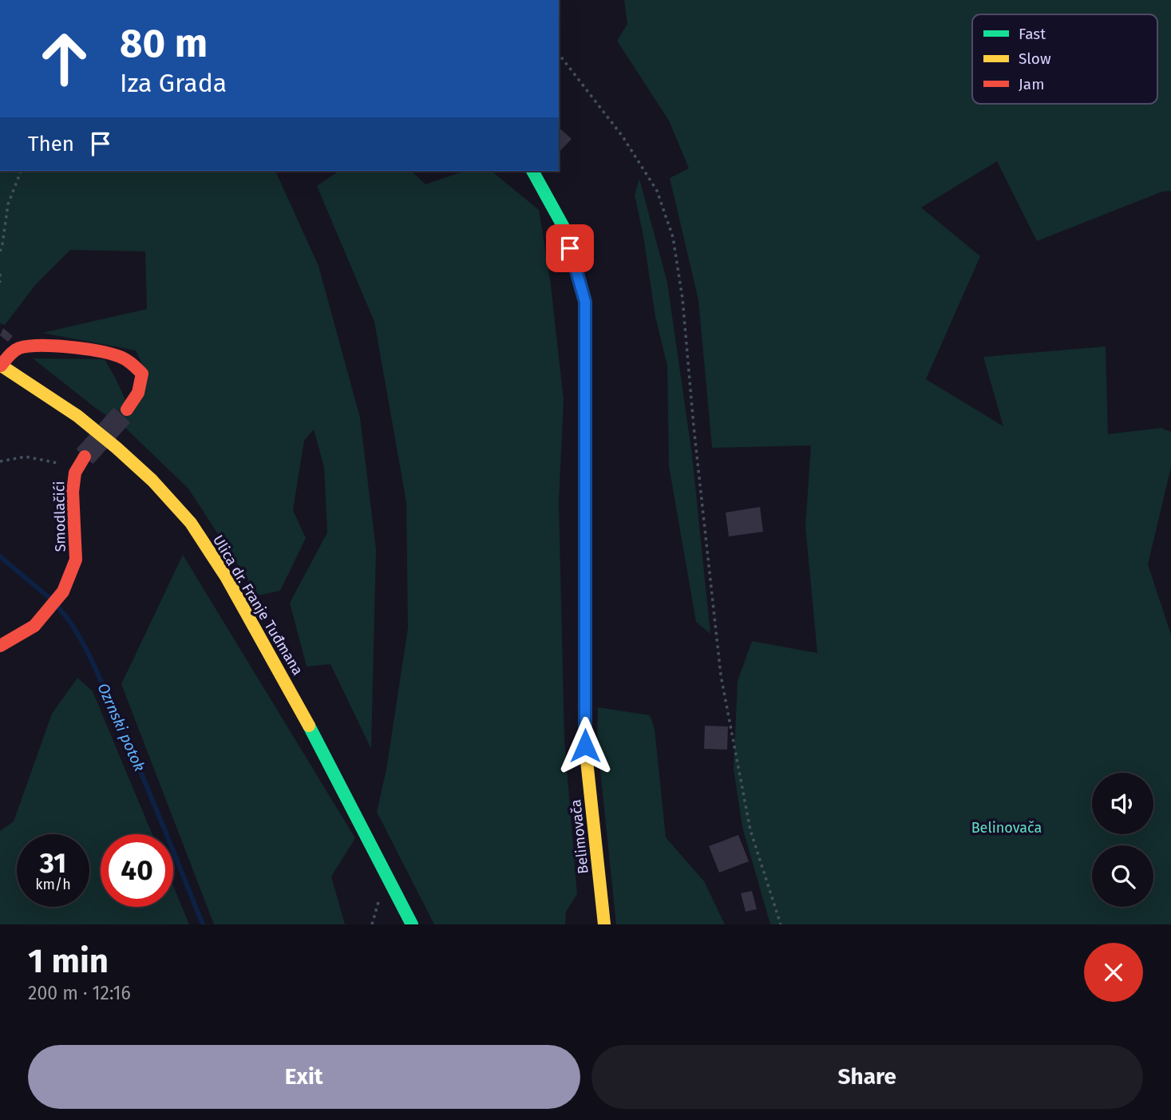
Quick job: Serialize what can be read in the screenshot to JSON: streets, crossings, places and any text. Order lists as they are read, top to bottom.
{
  "streets": {
    "street": ["Smodlačići", "Ulica dr. Franje Tuđmana", "Belimovača"]
  },
  "water": ["Ozrnski potok"],
  "parks": ["Belinovača"],
  "legend": ["Fast", "Slow", "Jam"],
  "page": {
    "turn": ["80 m", "Iza Grada"],
    "then": "Then",
    "speed": "31 km/h",
    "limit": "40",
    "heading": ["1 min", "200 m · 12:16"],
    "buttons": ["Exit", "Share"]
  }
}
